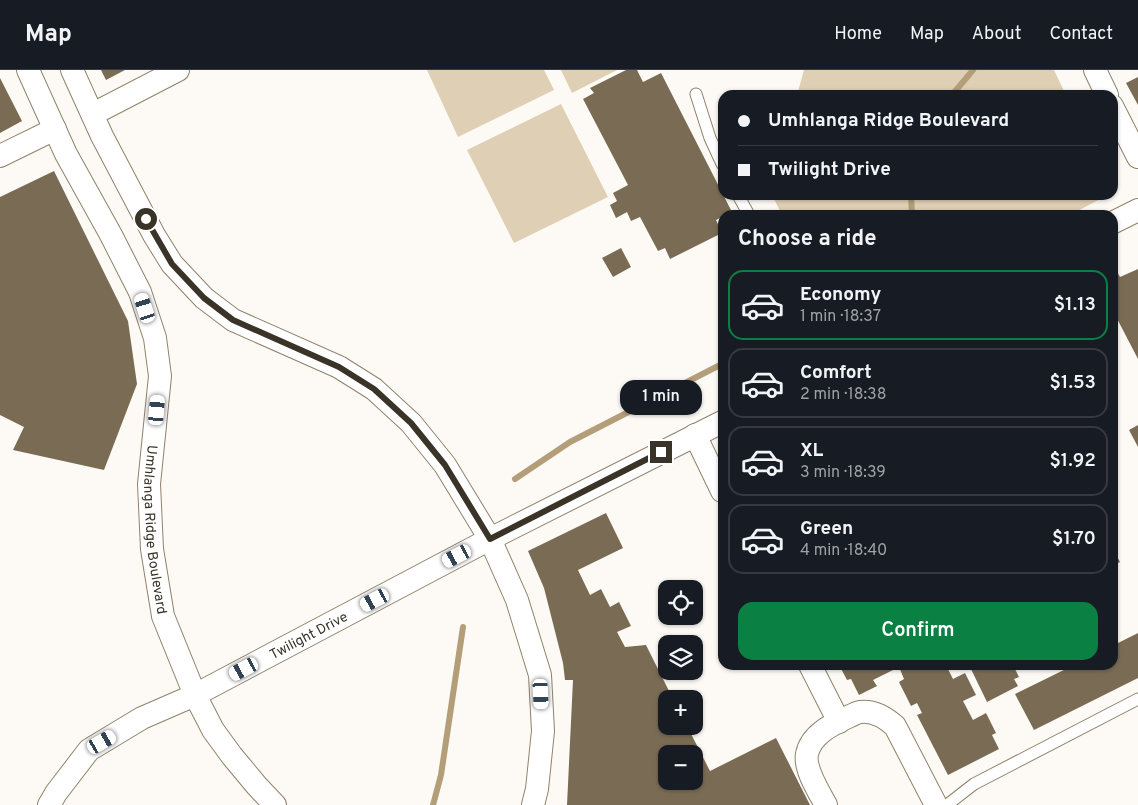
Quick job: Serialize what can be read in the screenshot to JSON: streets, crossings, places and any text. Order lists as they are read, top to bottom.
{
  "streets": {
    "street": ["Umhlanga Ridge Boulevard", "Twilight Drive"]
  },
  "crossings": [
    ["Umhlanga Ridge Boulevard", "Twilight Drive"]
  ],
  "page": {
    "header": "Map",
    "nav": [
      "Home",
      "Map",
      "About",
      "Contact"
    ],
    "banner": ["Umhlanga Ridge Boulevard", "Twilight Drive"],
    "heading": "Choose a ride",
    "list": [
      {
        "name": "Economy",
        "note": "1 min · 18:37",
        "value": "$1.13"
      },
      {
        "name": "Comfort",
        "note": "2 min · 18:38",
        "value": "$1.53"
      },
      {
        "name": "XL",
        "note": "3 min · 18:39",
        "value": "$1.92"
      },
      {
        "name": "Green",
        "note": "4 min · 18:40",
        "value": "$1.70"
      }
    ],
    "bubble": "1 min",
    "map_buttons": ["+", "−"],
    "buttons": "Confirm"
  }
}
